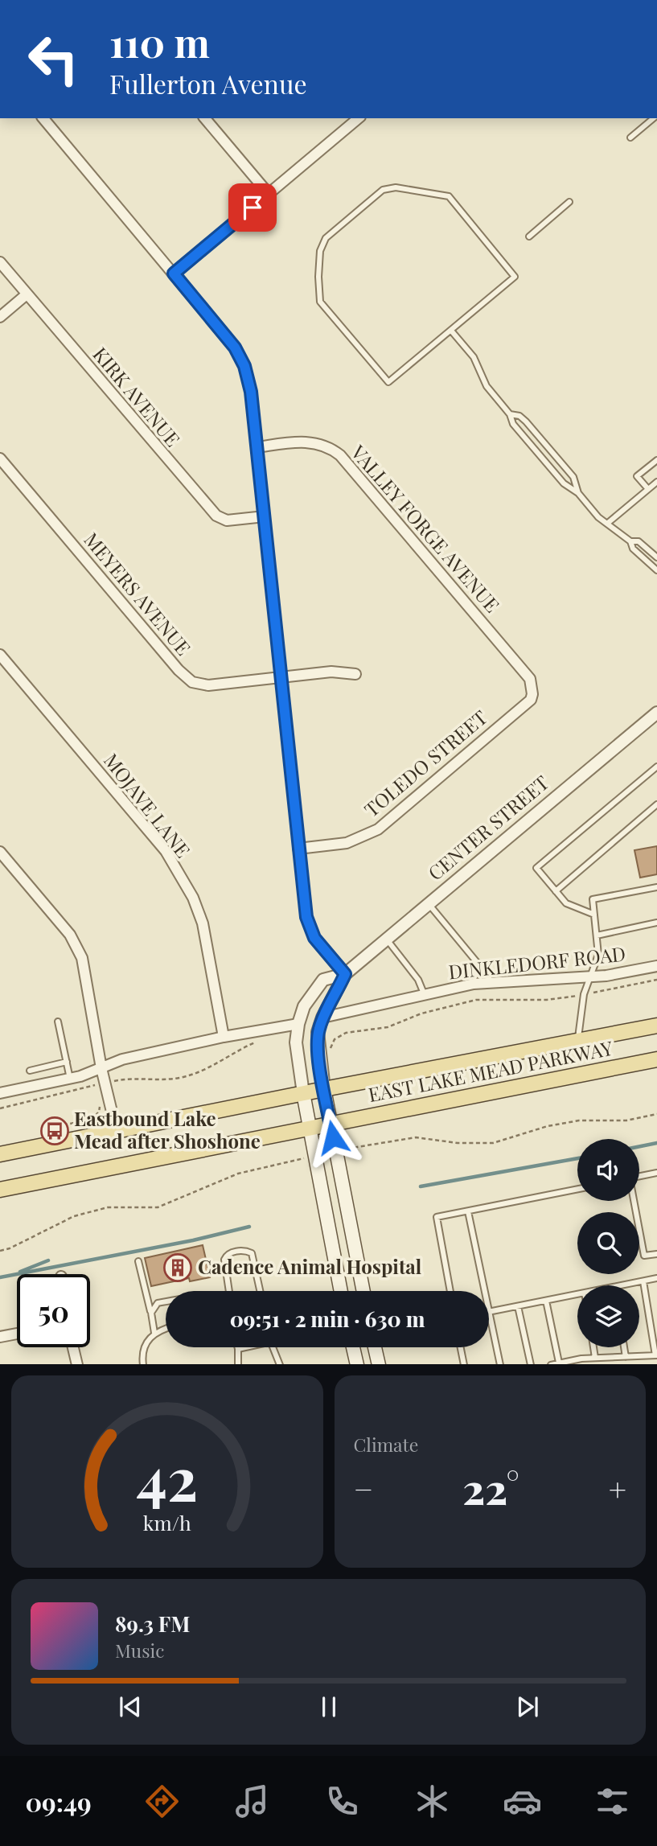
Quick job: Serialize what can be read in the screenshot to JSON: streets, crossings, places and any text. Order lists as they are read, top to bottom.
{
  "streets": {
    "main road": ["CENTER STREET", "EAST LAKE MEAD PARKWAY"],
    "street": [
      "KIRK AVENUE",
      "VALLEY FORGE AVENUE",
      "MEYERS AVENUE",
      "TOLEDO STREET",
      "MOJAVE LANE",
      "DINKLEDORF ROAD"
    ]
  },
  "crossings": [
    ["VALLEY FORGE AVENUE", "TOLEDO STREET"],
    ["CENTER STREET", "DINKLEDORF ROAD"],
    ["CENTER STREET", "EAST LAKE MEAD PARKWAY"]
  ],
  "places": {
    "bus stop": ["Eastbound Lake Mead after Shoshone"],
    "building": ["Cadence Animal Hospital"]
  },
  "page": {
    "turn": ["110 m", "Fullerton Avenue"],
    "limit": "50",
    "trip": "09:51 · 2 min · 630 m",
    "tile": "Climate",
    "heat": ["−", "22°", "+"],
    "song": ["89.3 FM", "Music"],
    "tabs": "09:49",
    "gauge": ["42", "km/h"]
  }
}
